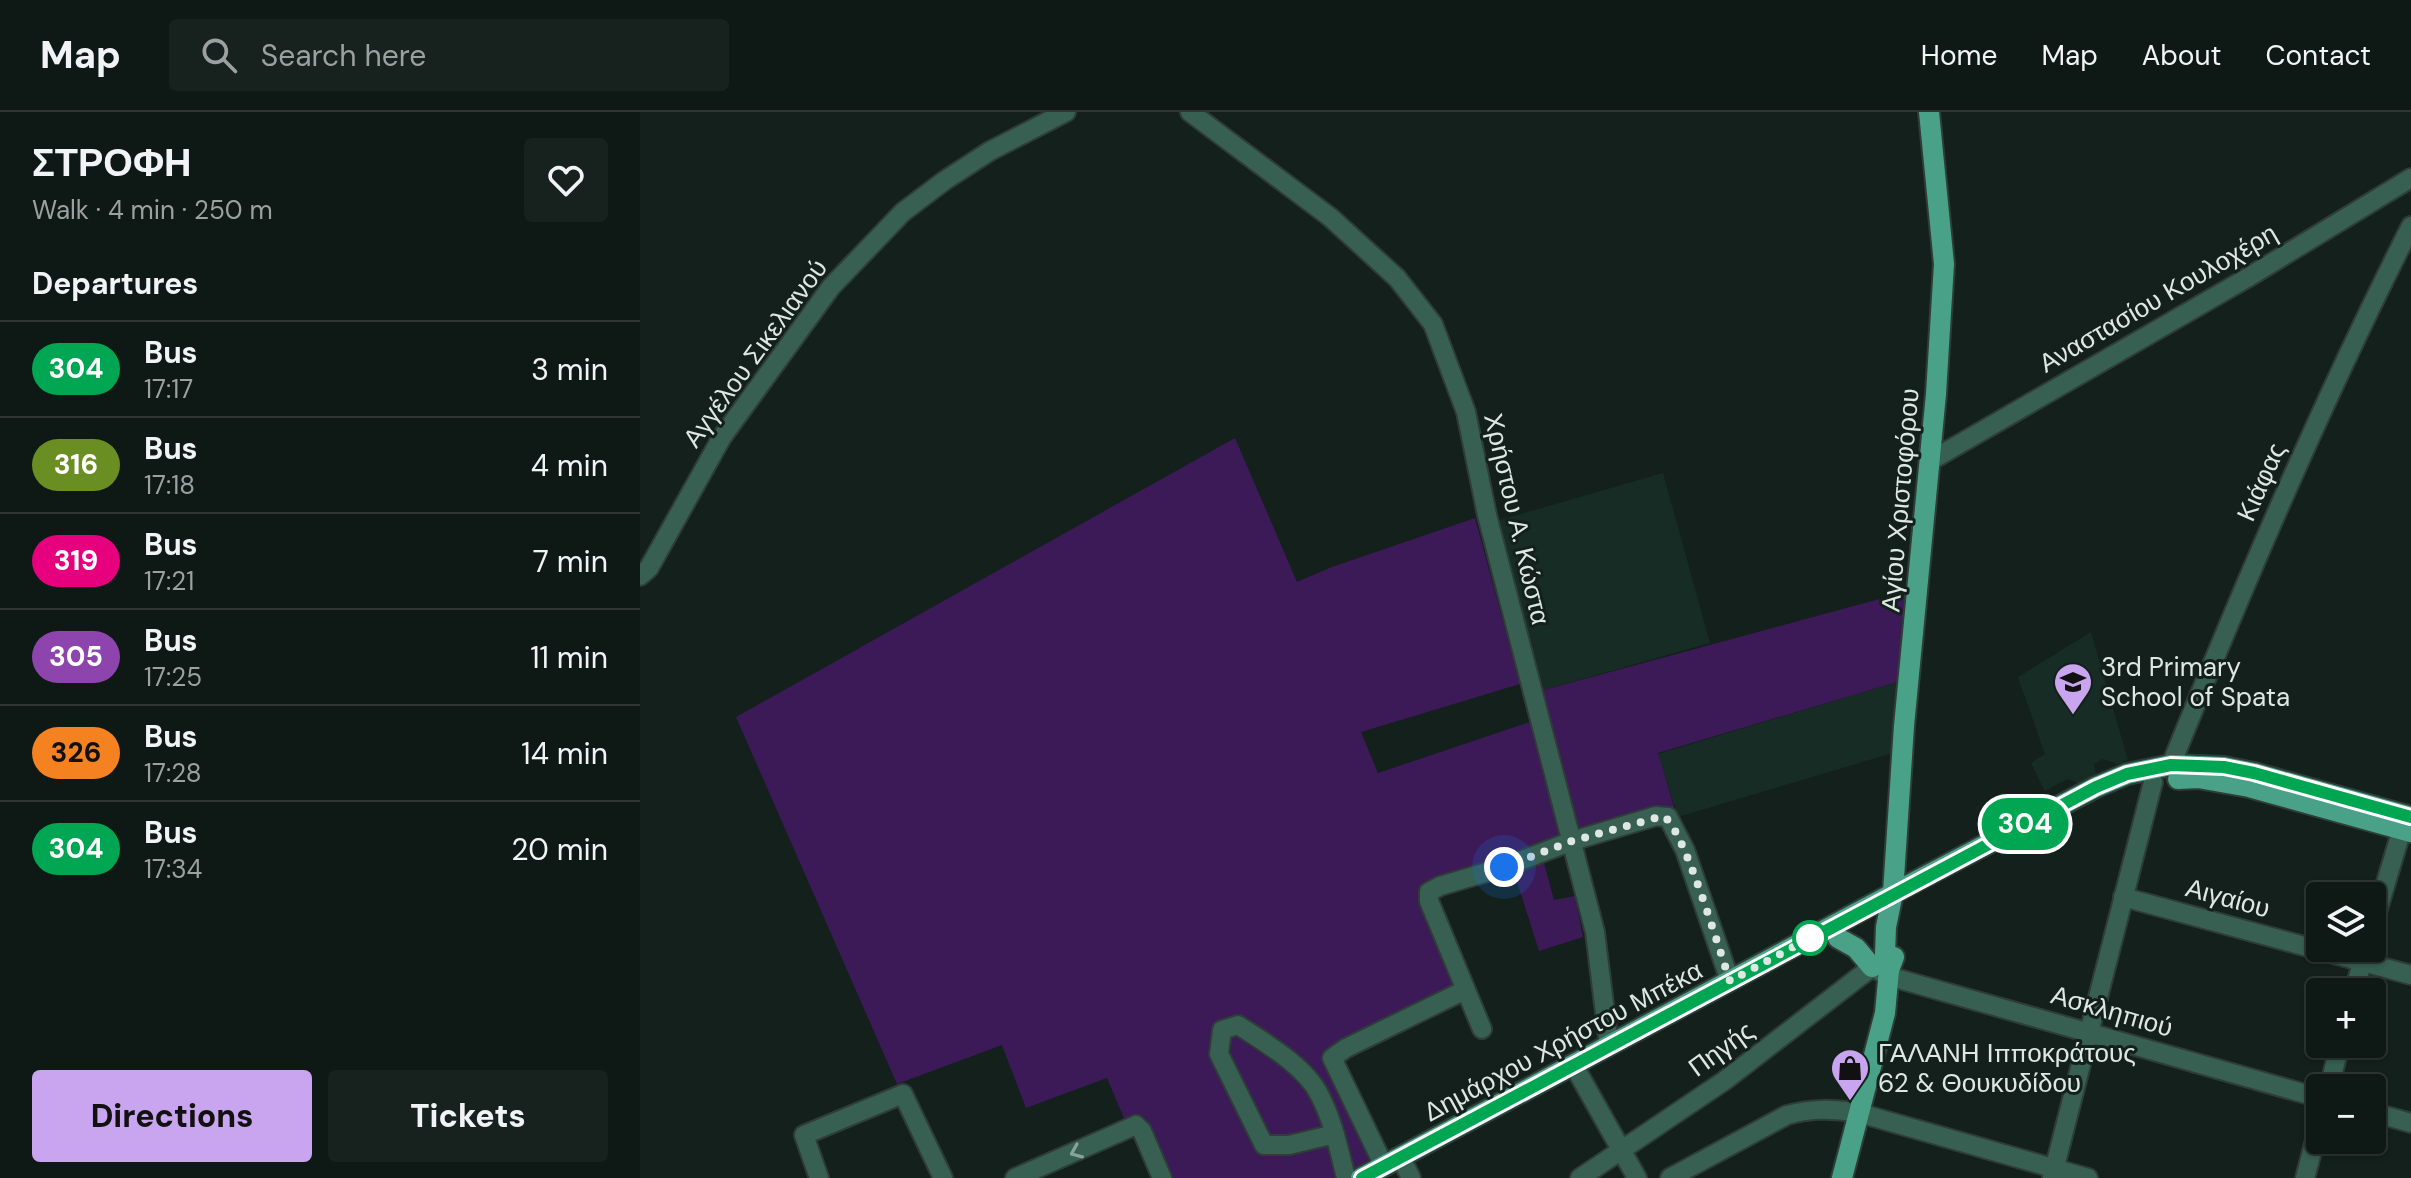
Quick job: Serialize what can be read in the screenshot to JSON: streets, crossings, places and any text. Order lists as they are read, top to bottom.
{
  "streets": {
    "main road": ["Αγίου Χριστοφόρου", "Δημάρχου Χρήστου Μπέκα"],
    "street": [
      "Αναστασίου Κουλοχέρη",
      "Αγγέλου Σικελιανού",
      "Κιάφας",
      "Χρήστου Α. Κώστα",
      "Αιγαίου",
      "Ασκληπιού",
      "Πηγής"
    ]
  },
  "crossings": [
    ["Αναστασίου Κουλοχέρη", "Αγίου Χριστοφόρου"],
    ["Κιάφας", "Δημάρχου Χρήστου Μπέκα"],
    ["Αγίου Χριστοφόρου", "Ασκληπιού"],
    ["Αγίου Χριστοφόρου", "Δημάρχου Χρήστου Μπέκα"],
    ["Αγίου Χριστοφόρου", "Πηγής"],
    ["Χρήστου Α. Κώστα", "Δημάρχου Χρήστου Μπέκα"],
    ["Ασκληπιού", "Πηγής"]
  ],
  "places": {
    "school or university": ["3rd Primary School of Spata"],
    "shop": ["ΓΑΛΑΝΗ Ιπποκράτους 62 & Θουκυδίδου"]
  },
  "lines": ["bus line 304"],
  "page": {
    "header": "Map",
    "search": "Search here",
    "nav": [
      "Home",
      "Map",
      "About",
      "Contact"
    ],
    "heading": [
      ["ΣΤΡΟΦΗ", "Walk · 4 min · 250 m"],
      "Departures"
    ],
    "on_map": "304",
    "list": [
      {
        "mark": "304",
        "name": "Bus",
        "note": "17:17",
        "value": "3 min"
      },
      {
        "mark": "316",
        "name": "Bus",
        "note": "17:18",
        "value": "4 min"
      },
      {
        "mark": "319",
        "name": "Bus",
        "note": "17:21",
        "value": "7 min"
      },
      {
        "mark": "305",
        "name": "Bus",
        "note": "17:25",
        "value": "11 min"
      },
      {
        "mark": "326",
        "name": "Bus",
        "note": "17:28",
        "value": "14 min"
      },
      {
        "mark": "304",
        "name": "Bus",
        "note": "17:34",
        "value": "20 min"
      }
    ],
    "map_buttons": ["+", "−"],
    "buttons": ["Directions", "Tickets"]
  }
}
